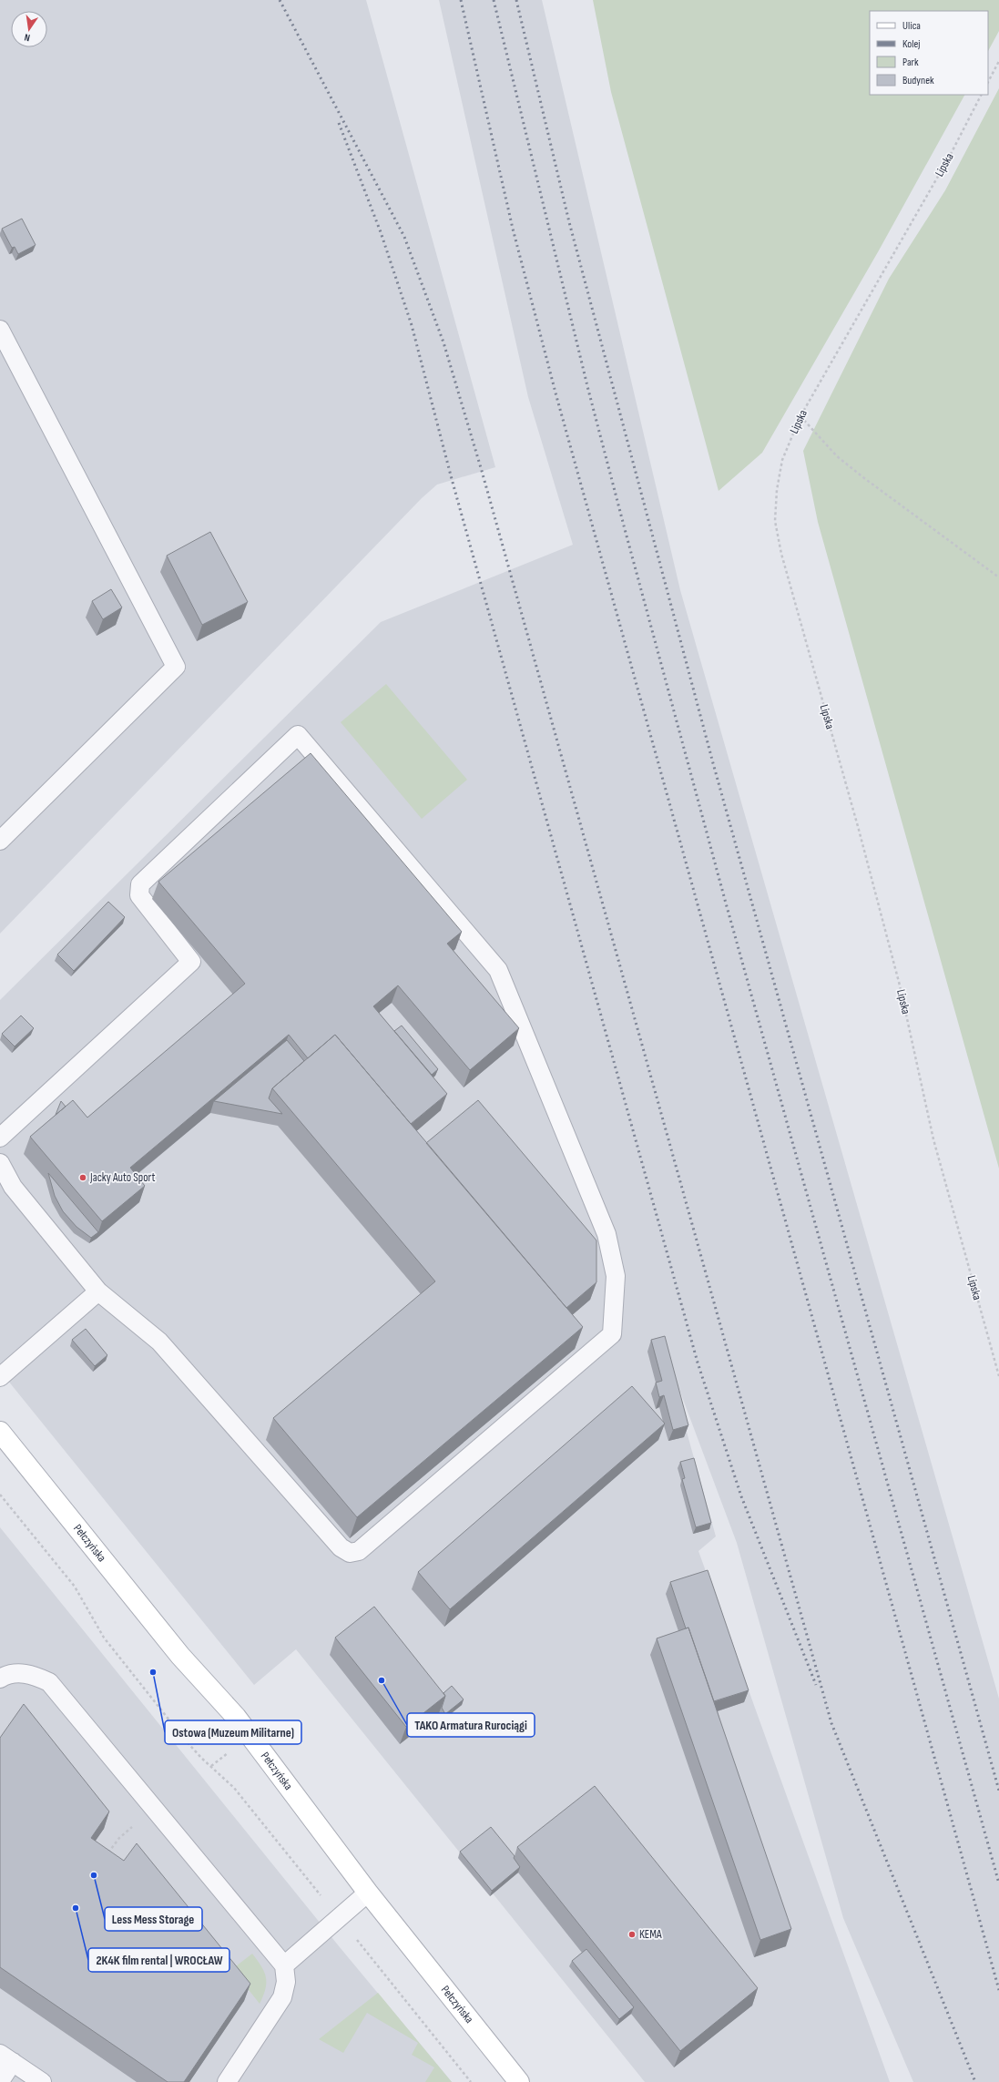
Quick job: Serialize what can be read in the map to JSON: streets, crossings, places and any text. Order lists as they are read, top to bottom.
{
  "streets": {
    "main road": ["Pełczyńska"],
    "path": ["Lipska"]
  },
  "places": [
    "Jacky Auto Sport",
    "Ostowa (Muzeum Militarne)",
    "TAKO Armatura Rurociągi",
    "Less Mess Storage",
    "2K4K film rental | WROCŁAW",
    "KEMA"
  ],
  "legend": [
    "Ulica",
    "Kolej",
    "Park",
    "Budynek"
  ],
  "north": "bottom"
}
